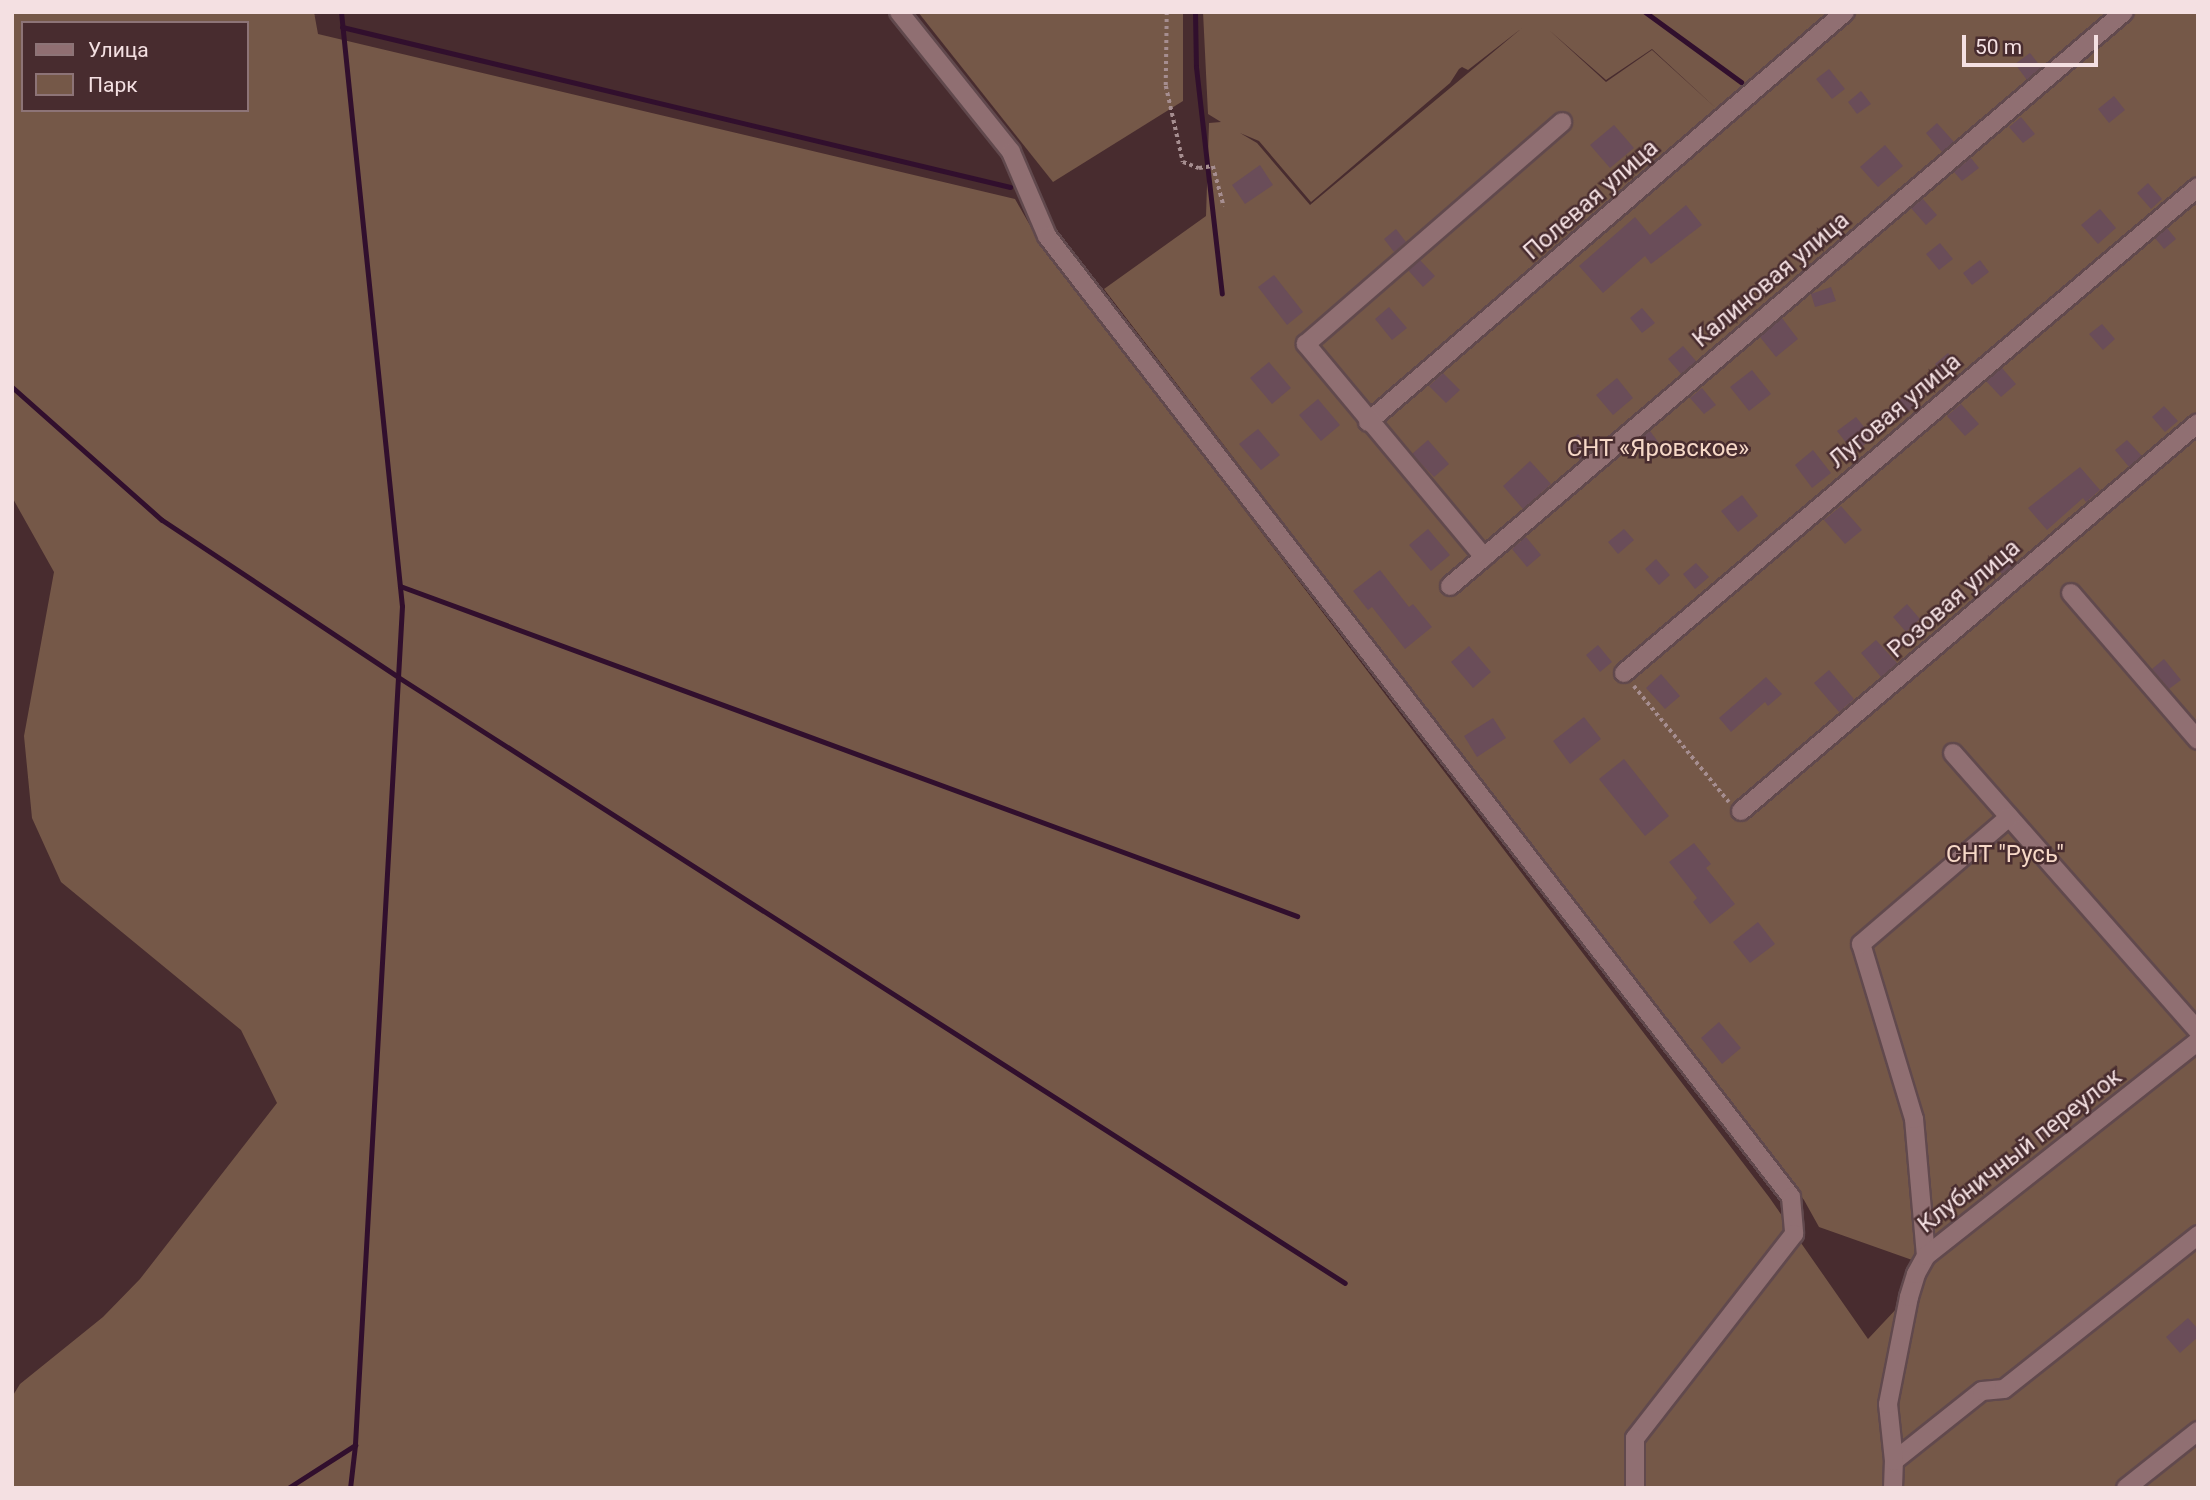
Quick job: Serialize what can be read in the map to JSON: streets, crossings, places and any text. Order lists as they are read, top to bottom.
{
  "streets": {
    "street": [
      "Полевая улица",
      "Калиновая улица",
      "Луговая улица",
      "Розовая улица",
      "Клубничный переулок"
    ]
  },
  "parks": ["СНТ «Яровское»", "СНТ \"Русь\""],
  "legend": ["Улица", "Парк"],
  "scale_bar": "50 m"
}
